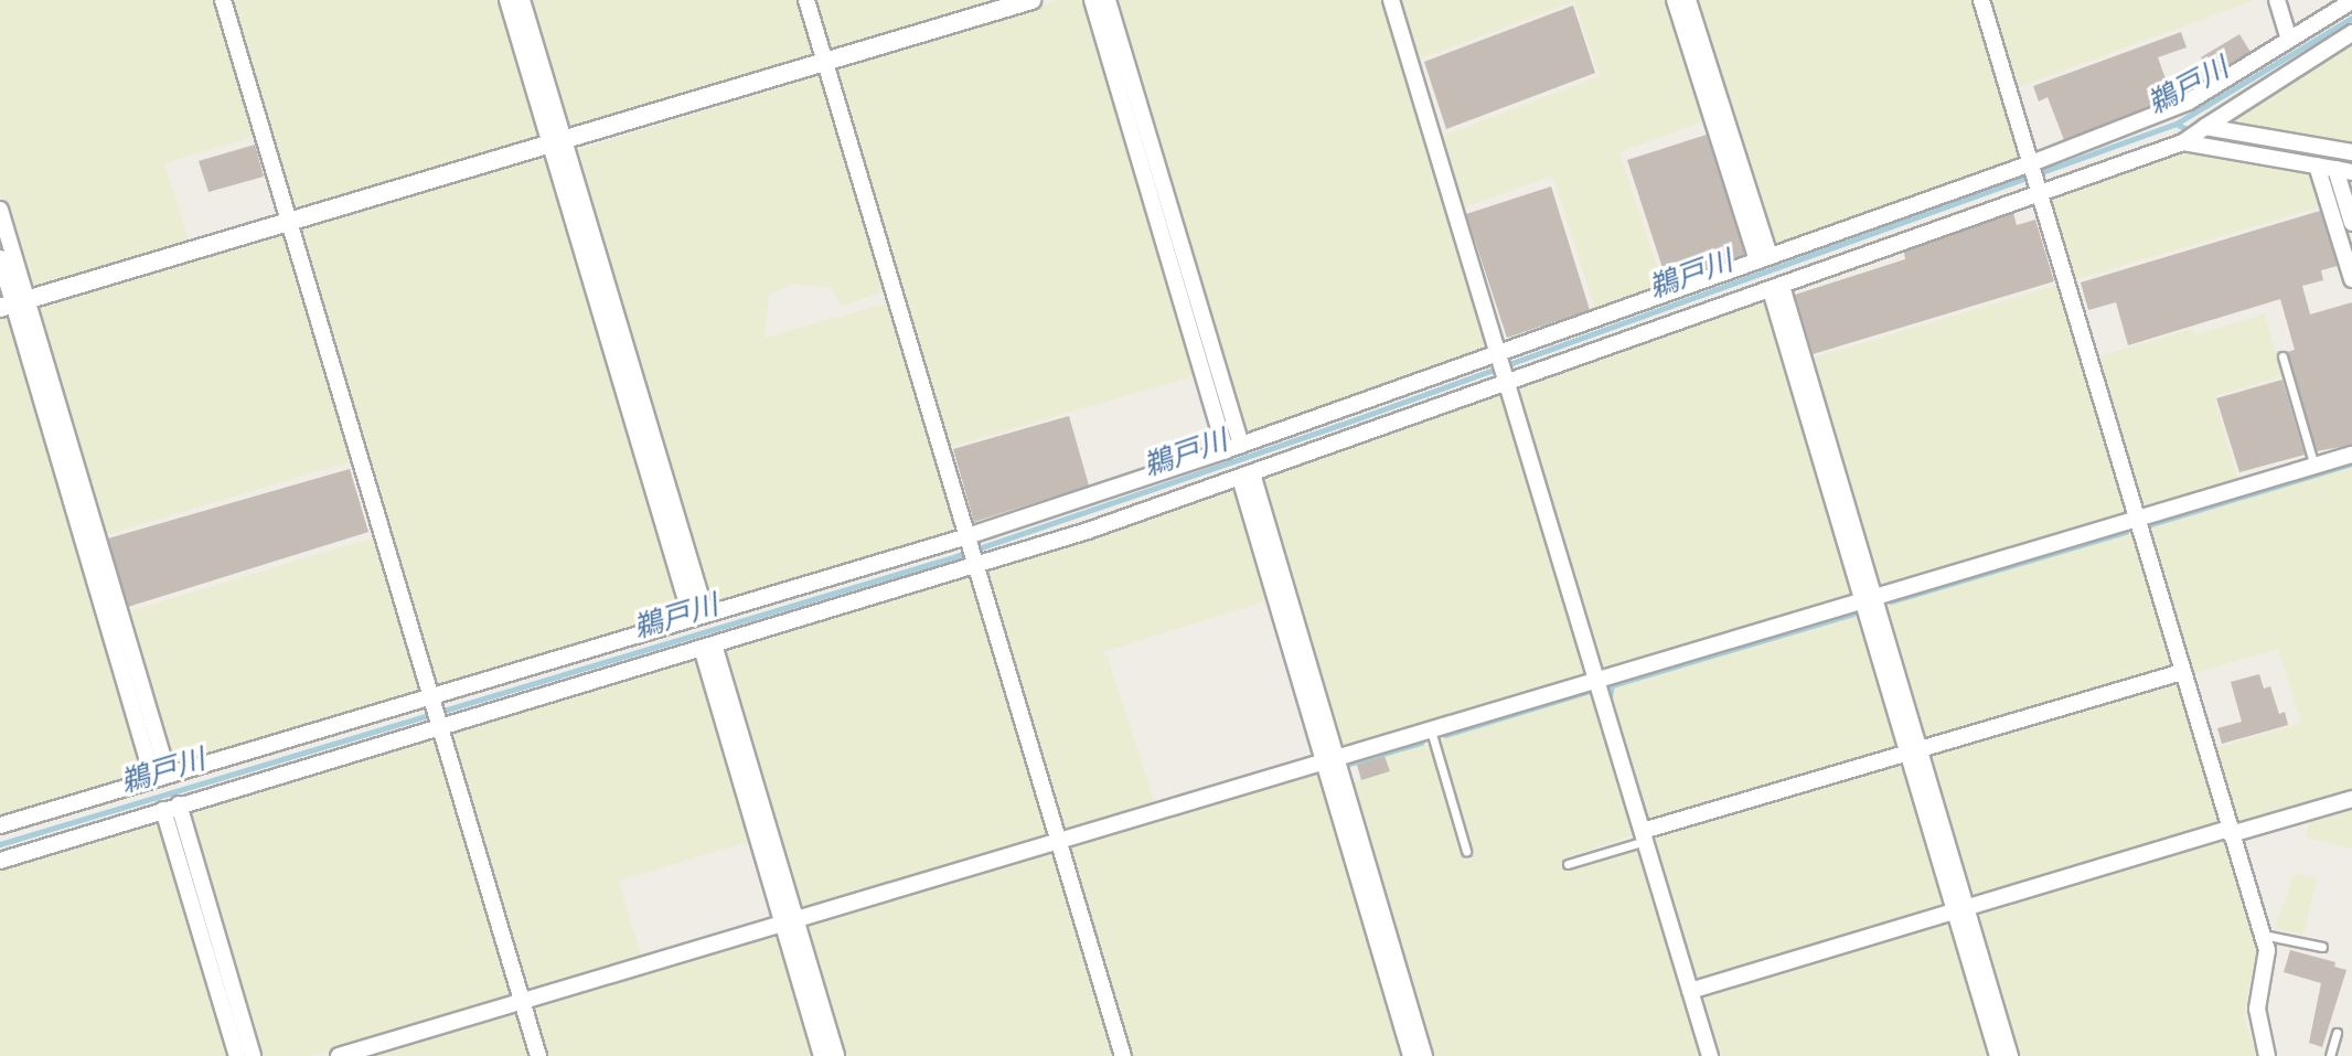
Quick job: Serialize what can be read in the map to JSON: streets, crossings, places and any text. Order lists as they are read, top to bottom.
{
  "water": ["鵜戸川"]
}
